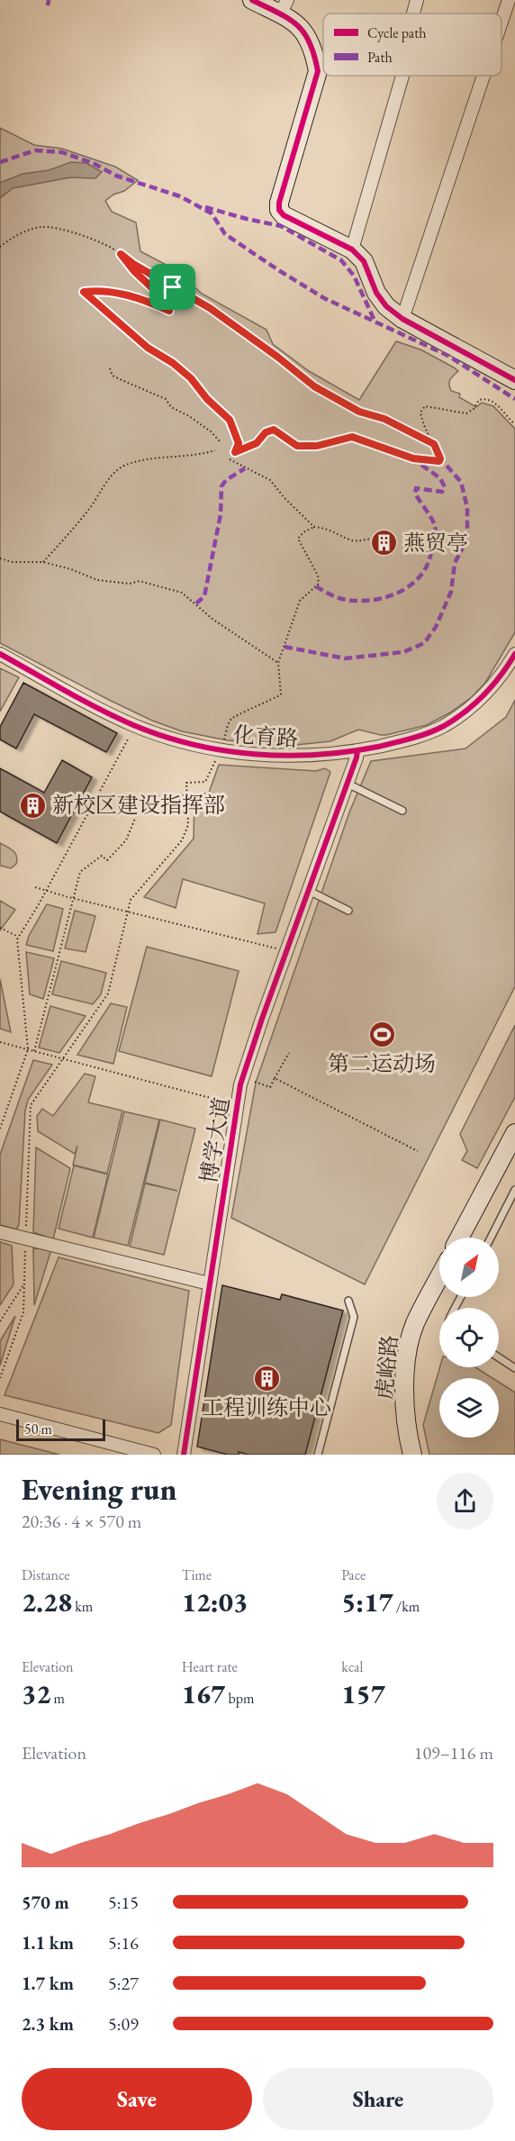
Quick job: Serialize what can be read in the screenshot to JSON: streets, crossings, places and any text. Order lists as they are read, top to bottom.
{
  "streets": {
    "street": ["化育路", "博学大道", "虎峪路"]
  },
  "crossings": [
    ["化育路", "博学大道"]
  ],
  "places": {
    "building": ["燕贸亭", "新校区建设指挥部", "工程训练中心"],
    "sports": ["第二运动场"]
  },
  "legend": ["Cycle path", "Path"],
  "scale_bar": "50 m",
  "north": "top right",
  "page": {
    "scale": "50 m",
    "heading": ["Evening run", "20:36 · 4 × 570 m"],
    "stats": [
      ["Distance", "2.28 km"],
      ["Time", "12:03"],
      ["Pace", "5:17 /km"],
      ["Elevation", "32 m"],
      ["Heart rate", "167 bpm"],
      ["kcal", "157"]
    ],
    "chart": ["Elevation", "109–116 m"],
    "list": [
      {
        "name": "570 m",
        "note": "5:15"
      },
      {
        "name": "1.1 km",
        "note": "5:16"
      },
      {
        "name": "1.7 km",
        "note": "5:27"
      },
      {
        "name": "2.3 km",
        "note": "5:09"
      }
    ],
    "buttons": ["Save", "Share"]
  }
}
